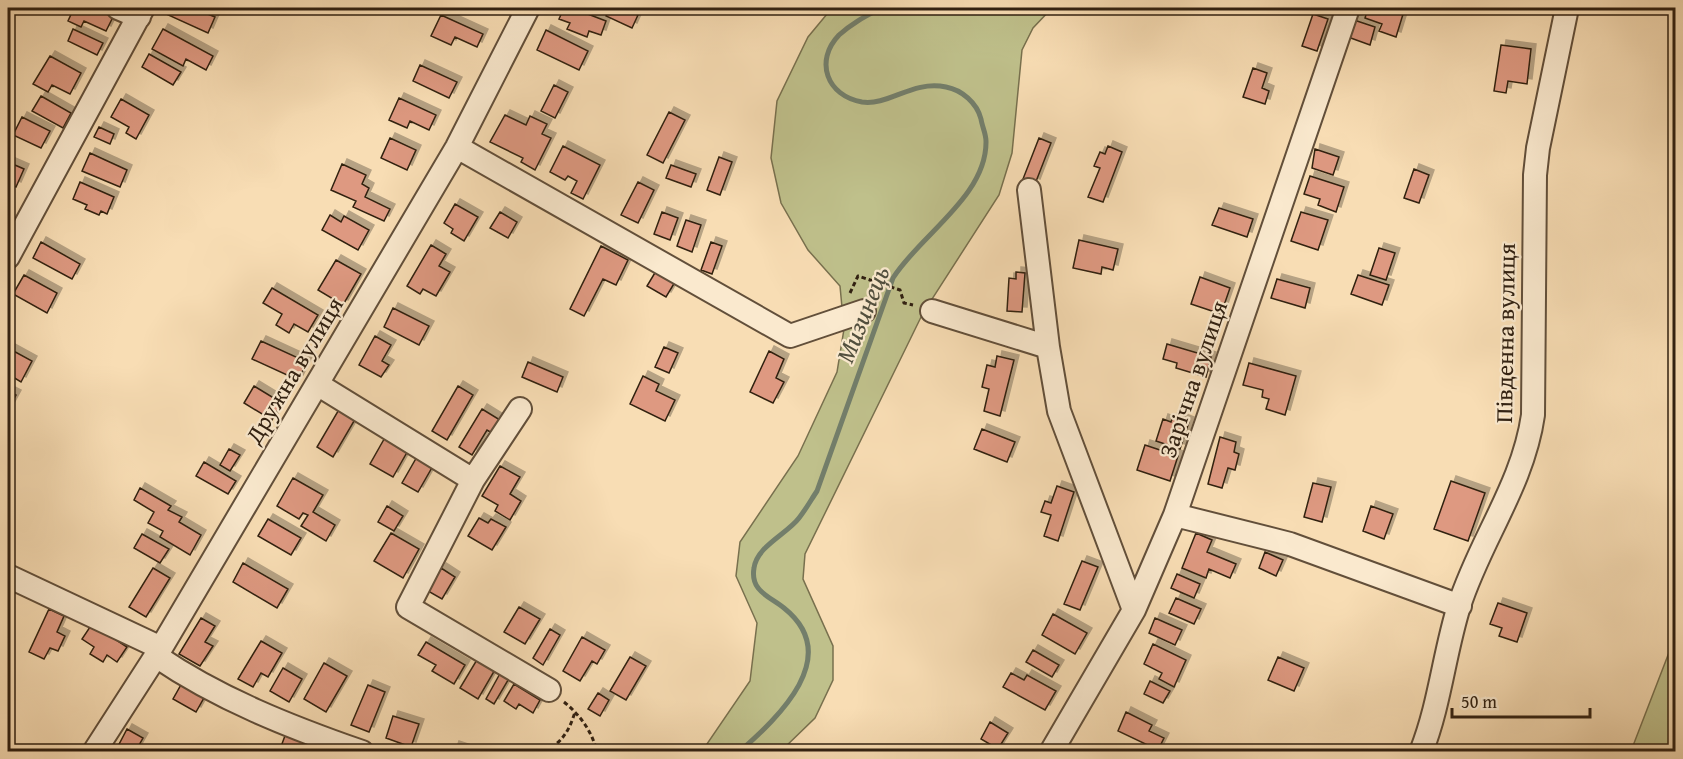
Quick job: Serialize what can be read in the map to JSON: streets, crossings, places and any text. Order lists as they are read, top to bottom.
{
  "streets": {
    "street": ["Південна вулиця", "Дружна вулиця", "Зарічна вулиця"]
  },
  "water": ["Мизинець"],
  "scale_bar": "50 m"
}
